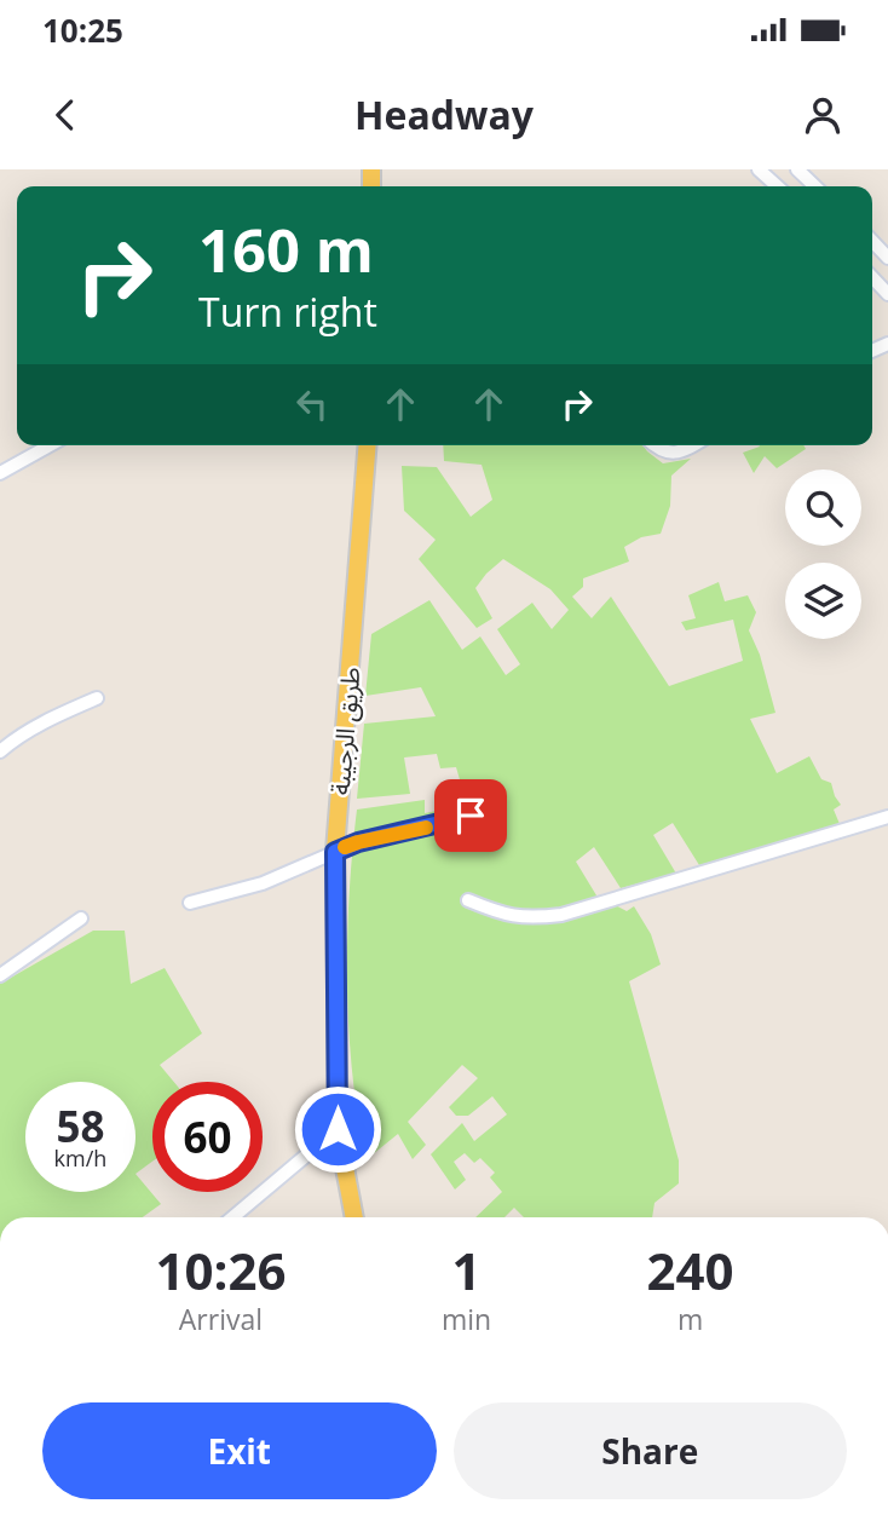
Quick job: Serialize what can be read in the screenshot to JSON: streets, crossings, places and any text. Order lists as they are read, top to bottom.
{
  "streets": {
    "main road": ["طريق الرجيبة"]
  },
  "page": {
    "status": "10:25",
    "header": "Headway",
    "turn": ["160 m", "Turn right"],
    "speed": "58 km/h",
    "limit": "60",
    "eta": [
      "10:26",
      "Arrival",
      "1",
      "min",
      "240",
      "m"
    ],
    "buttons": ["Exit", "Share"]
  }
}
